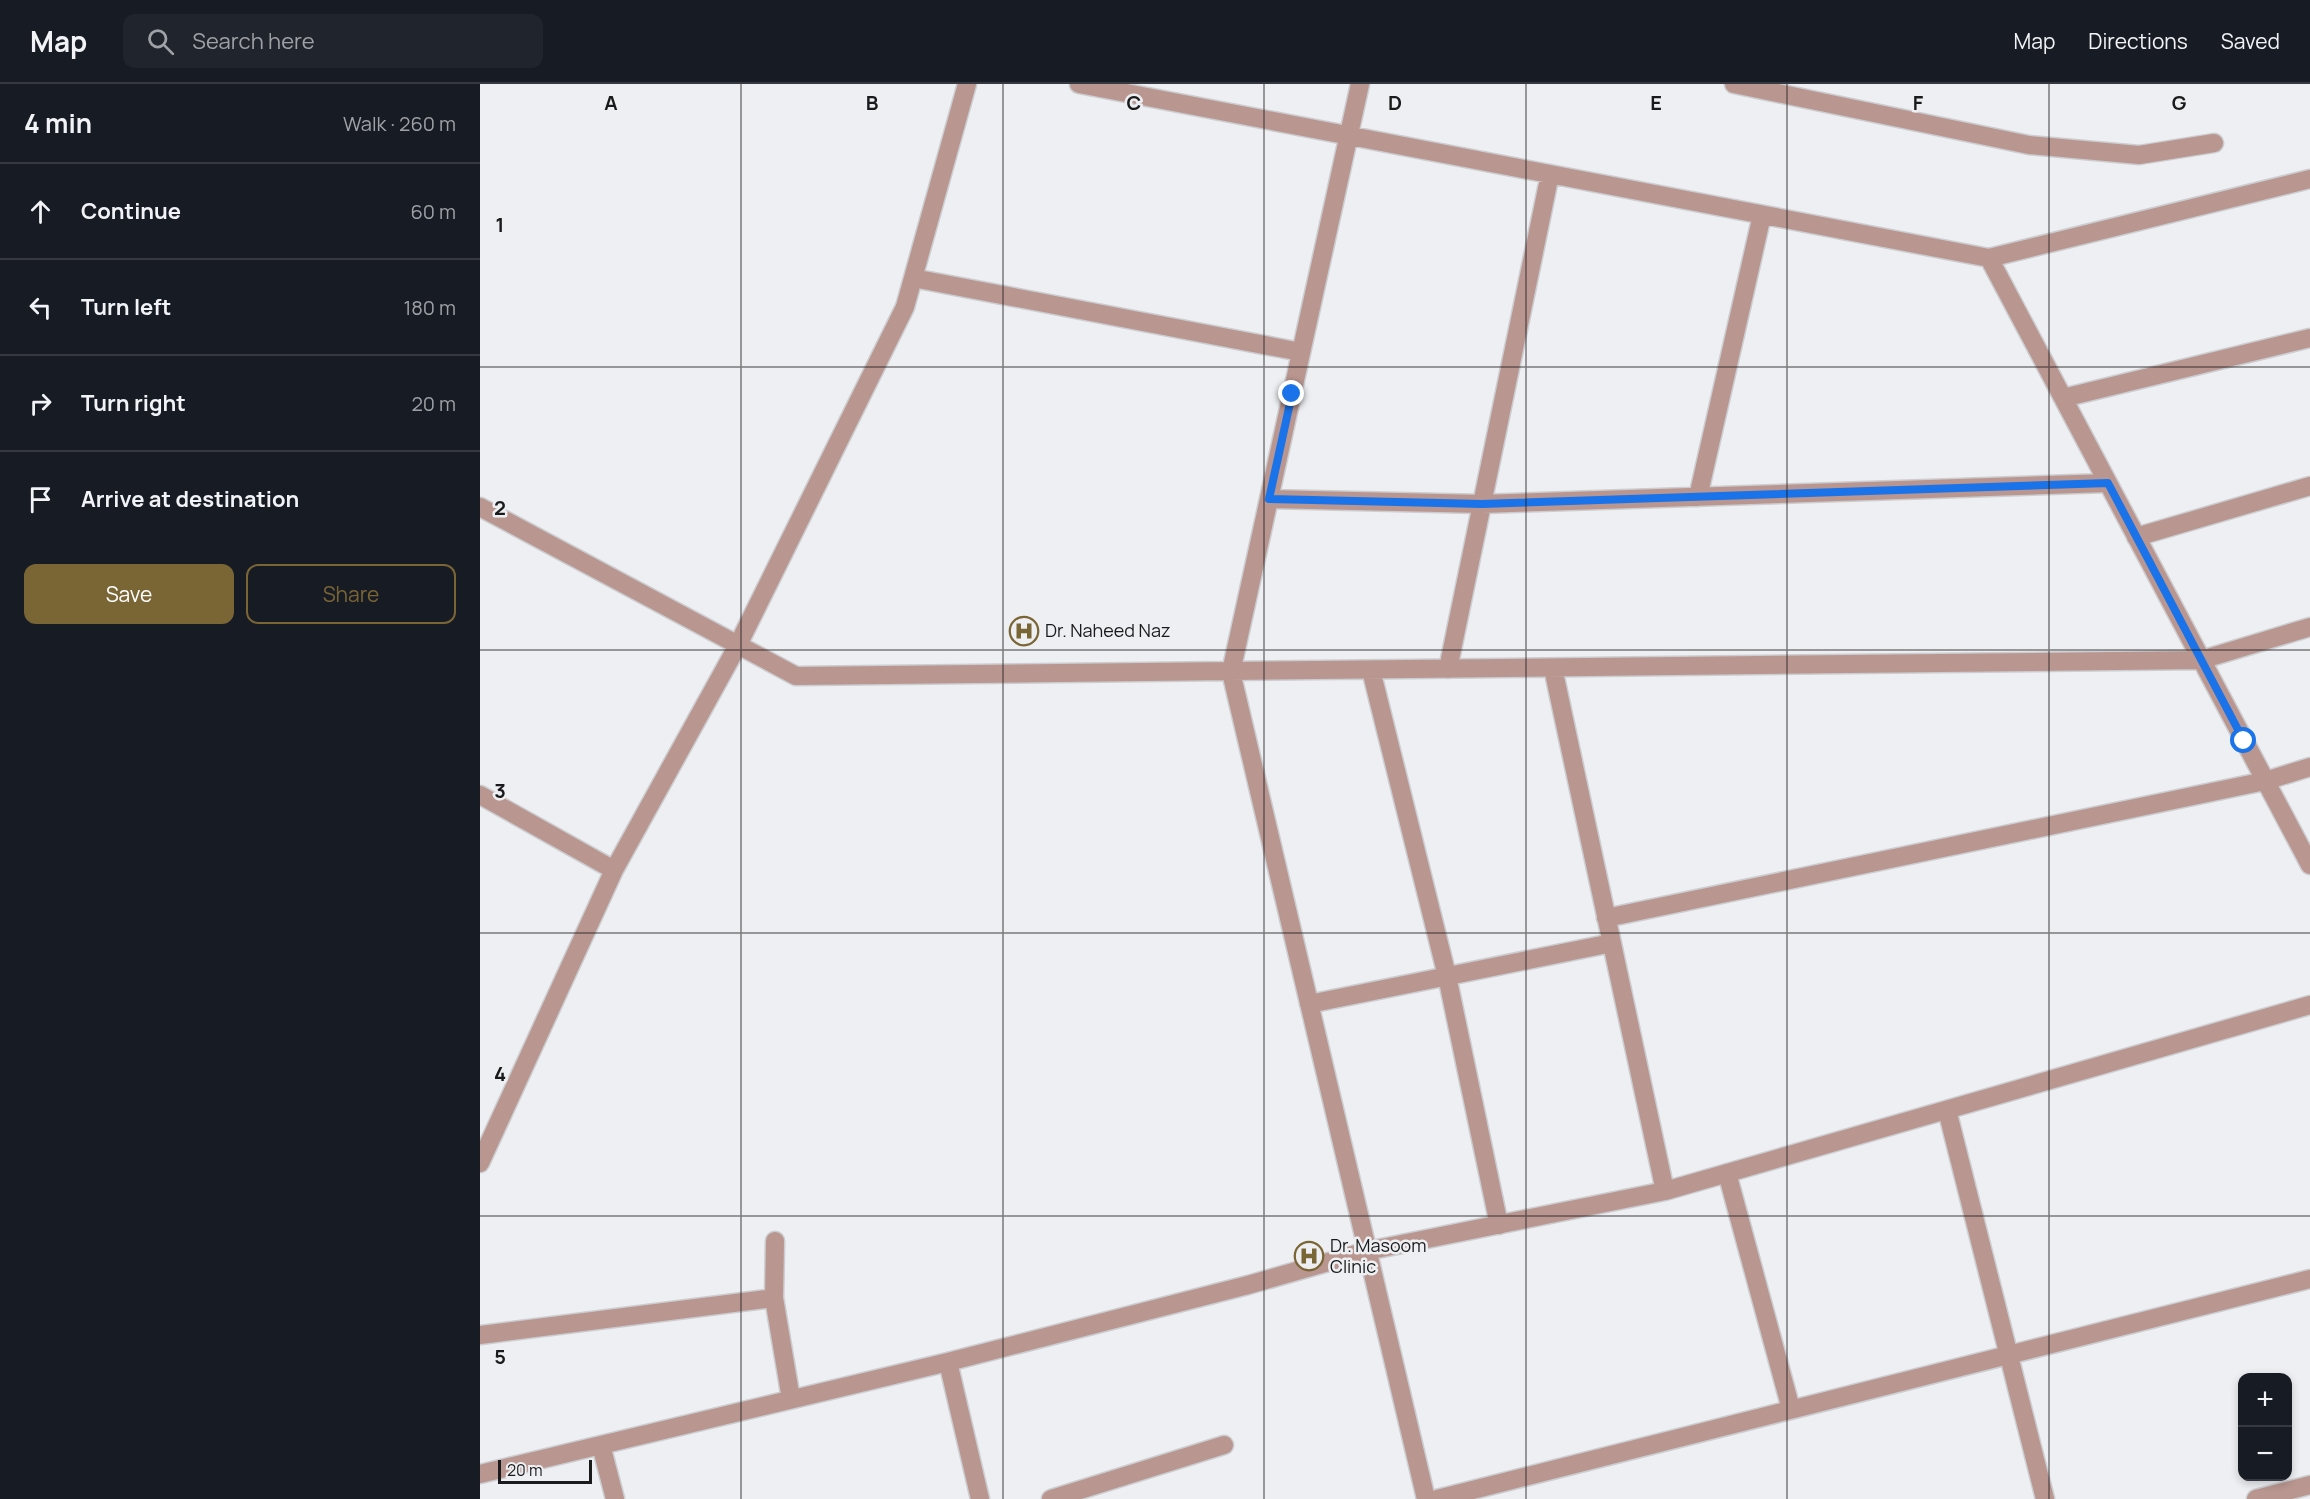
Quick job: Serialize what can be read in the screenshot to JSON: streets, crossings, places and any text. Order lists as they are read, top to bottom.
{
  "places": {
    "hospital": ["Dr. Naheed Naz", "Dr. Masoom Clinic"]
  },
  "scale_bar": "20 m",
  "page": {
    "header": "Map",
    "search": "Search here",
    "nav": ["Map", "Directions", "Saved"],
    "heading": ["4 min", "Walk · 260 m"],
    "list": [
      ["Continue", "60 m"],
      ["Turn left", "180 m"],
      ["Turn right", "20 m"],
      "Arrive at destination"
    ],
    "buttons": ["Save", "Share"],
    "map_buttons": ["+", "−"],
    "scale": "20 m"
  },
  "grid": {
    "columns": [
      "A",
      "B",
      "C",
      "D",
      "E",
      "F",
      "G"
    ],
    "rows": [
      "1",
      "2",
      "3",
      "4",
      "5"
    ]
  }
}
